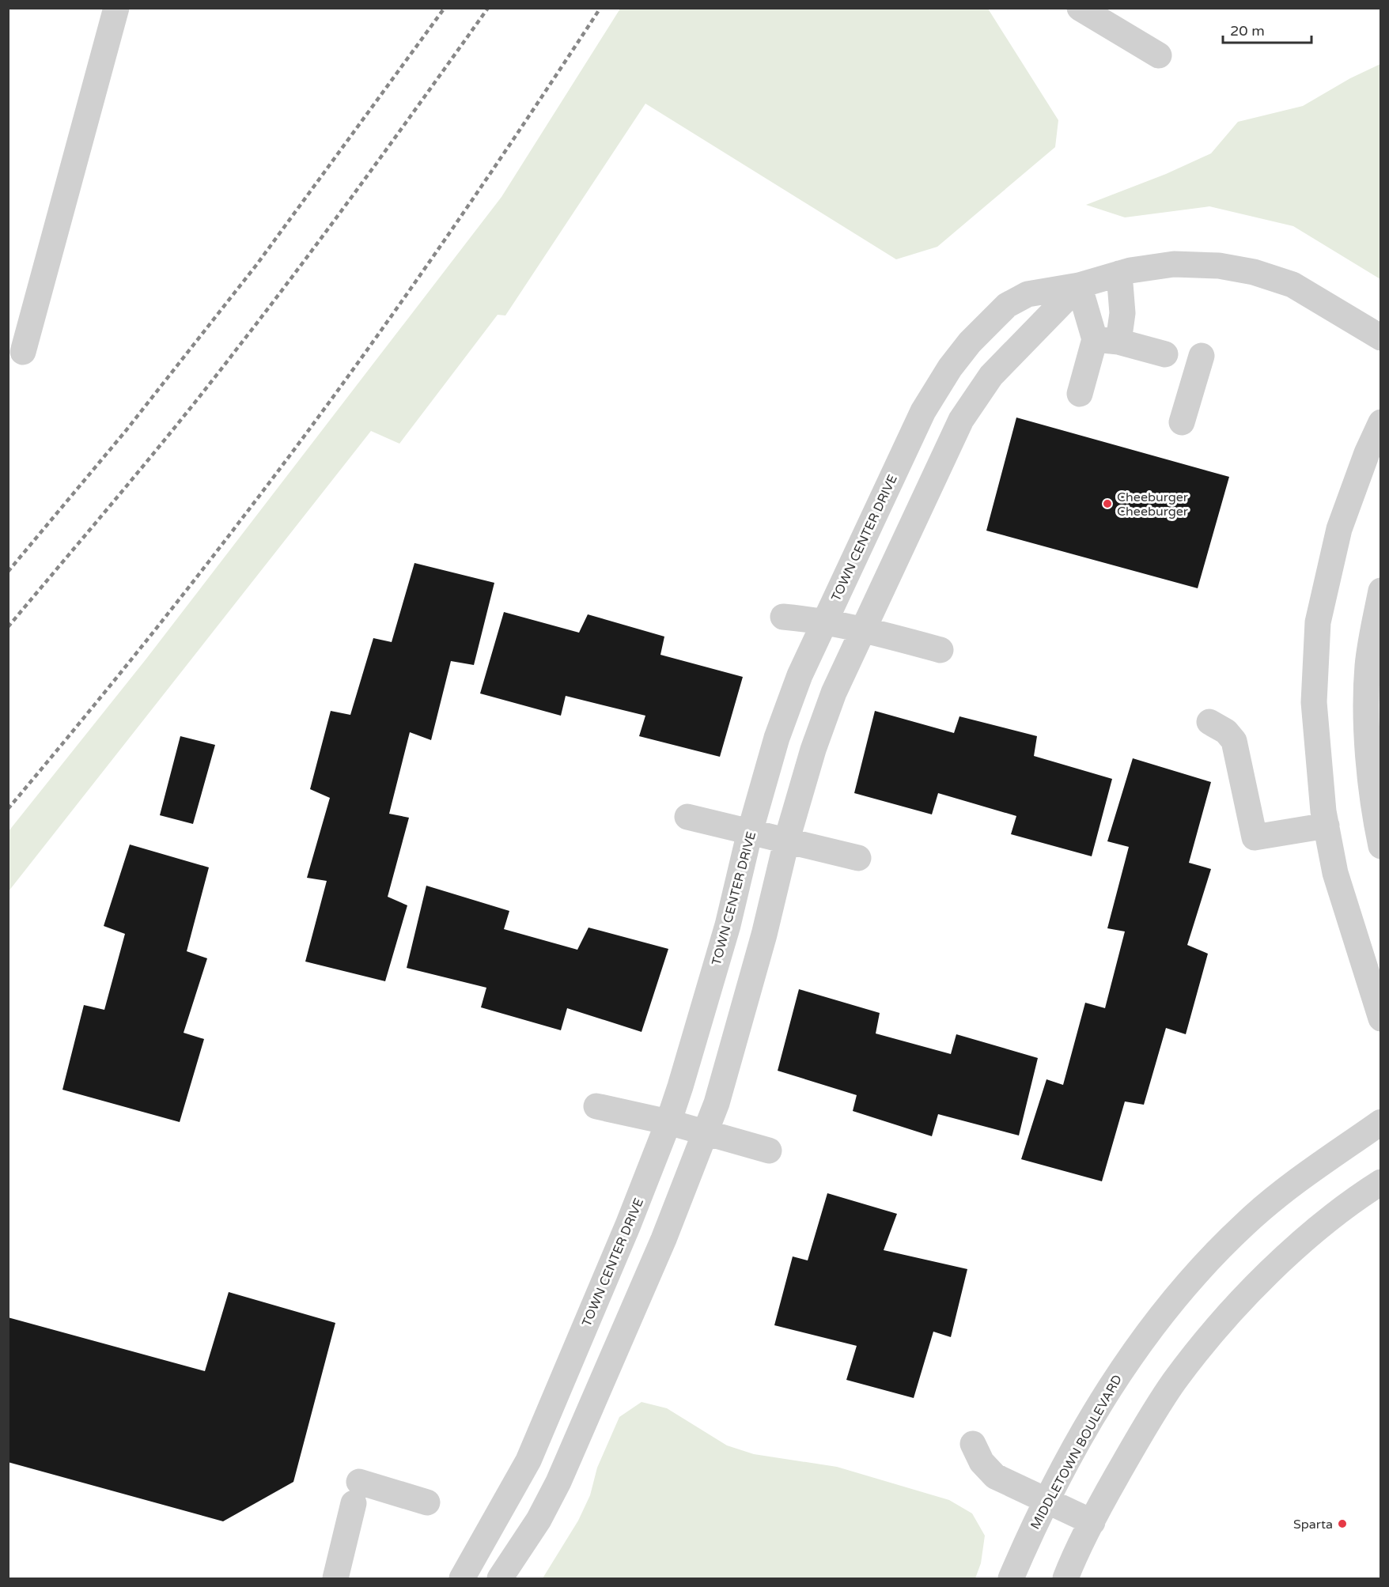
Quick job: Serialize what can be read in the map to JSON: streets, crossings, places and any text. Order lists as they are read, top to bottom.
{
  "streets": {
    "street": ["TOWN CENTER DRIVE", "MIDDLETOWN BOULEVARD"]
  },
  "places": ["Cheeburger Cheeburger", "Sparta"],
  "scale_bar": "20 m"
}
